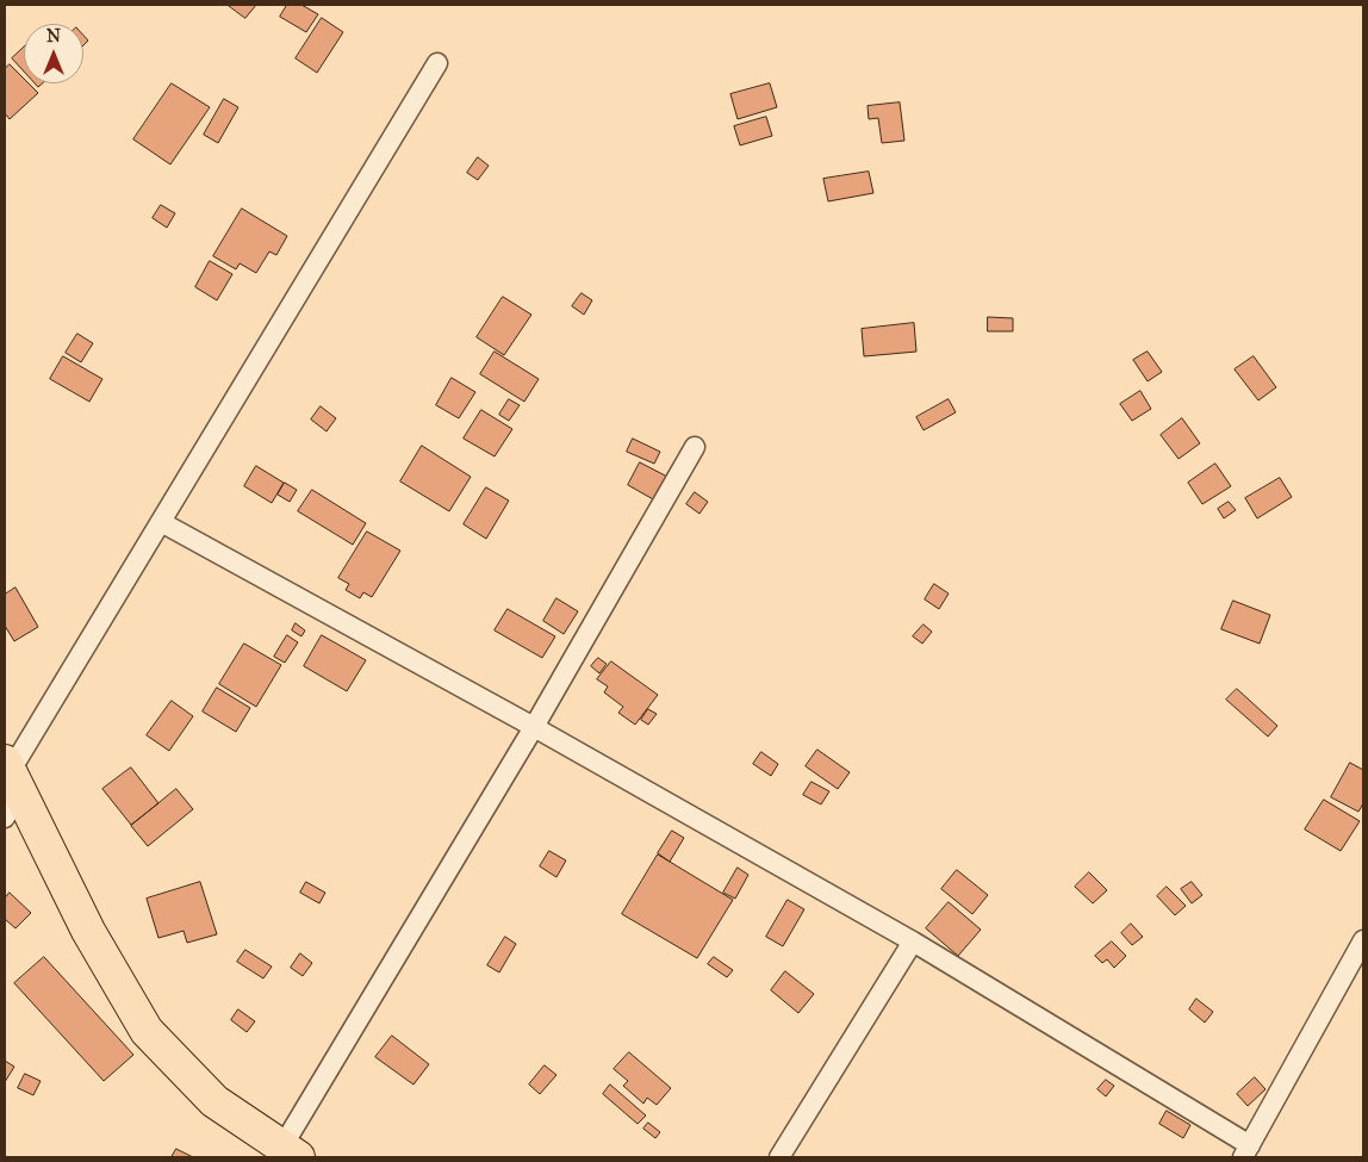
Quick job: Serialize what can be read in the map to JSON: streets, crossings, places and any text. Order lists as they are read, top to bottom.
{
  "north": "top"
}
